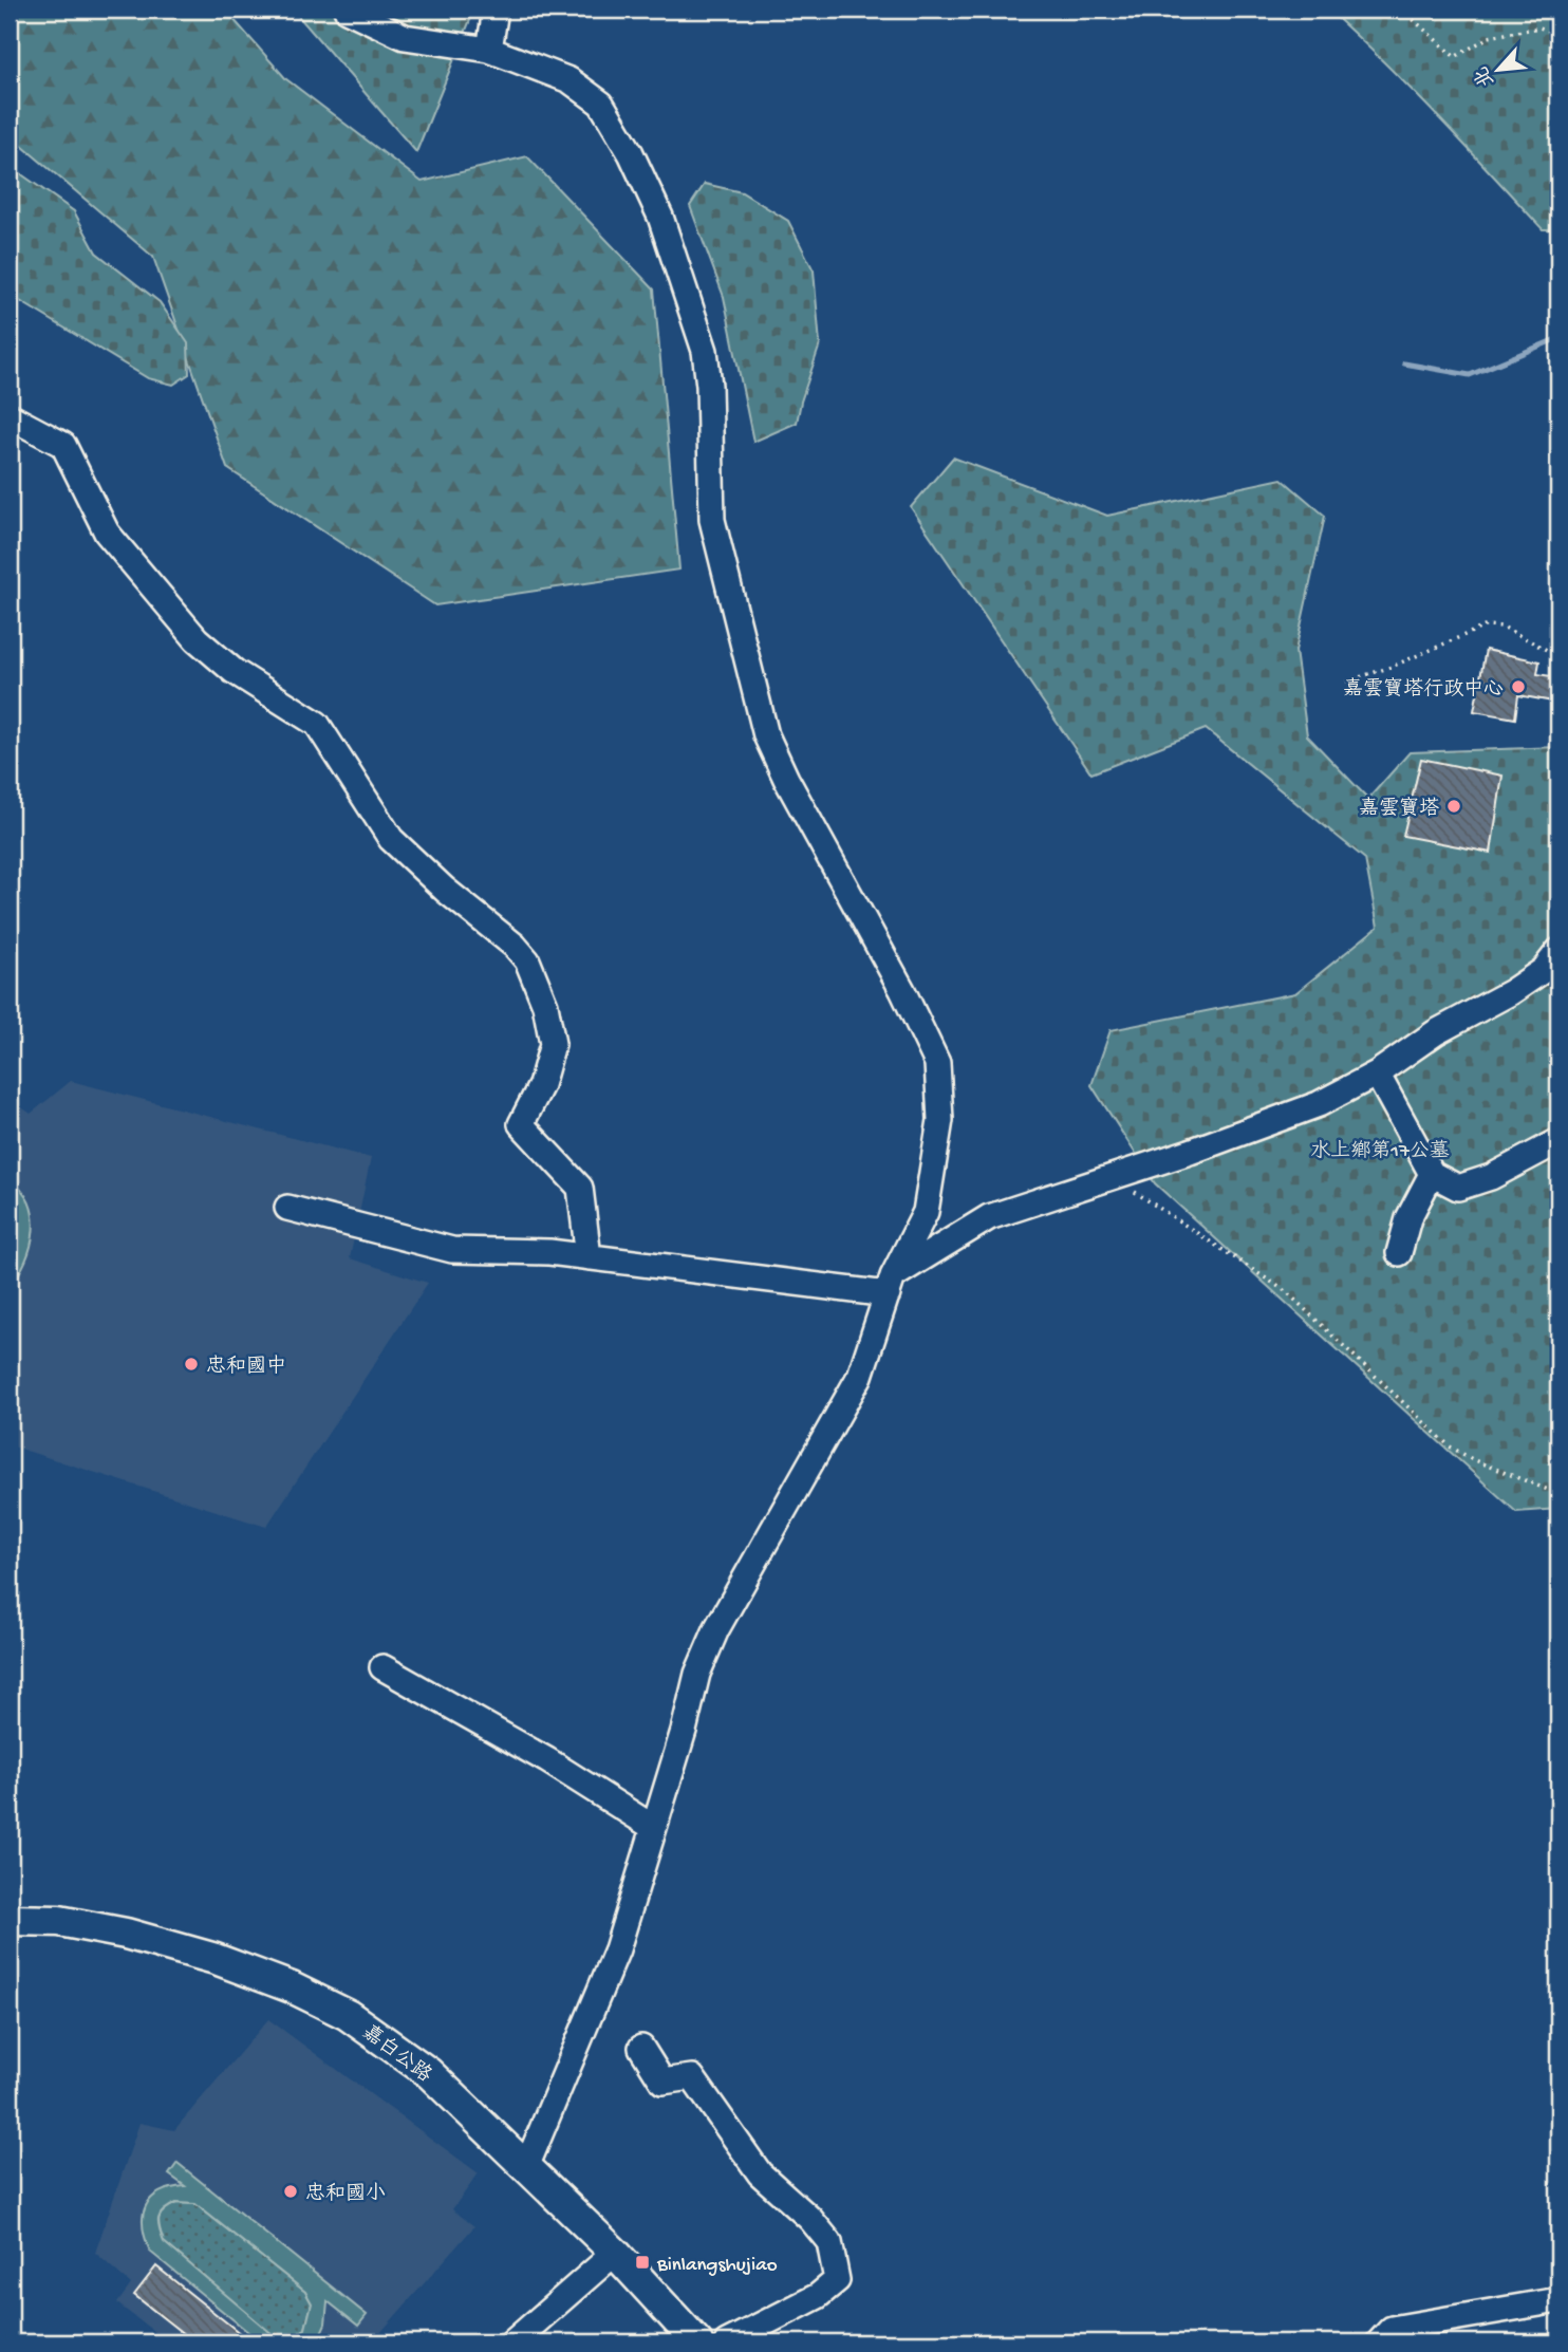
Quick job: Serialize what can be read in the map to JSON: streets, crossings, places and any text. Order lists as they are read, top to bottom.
{
  "streets": {
    "main road": ["嘉白公路"]
  },
  "parks": ["水上鄉第17公墓"],
  "places": {
    "other": [
      "嘉雲寶塔行政中心",
      "嘉雲寶塔",
      "忠和國中",
      "忠和國小"
    ],
    "transit": ["Binlangshujiao"]
  },
  "north": "bottom left"
}
